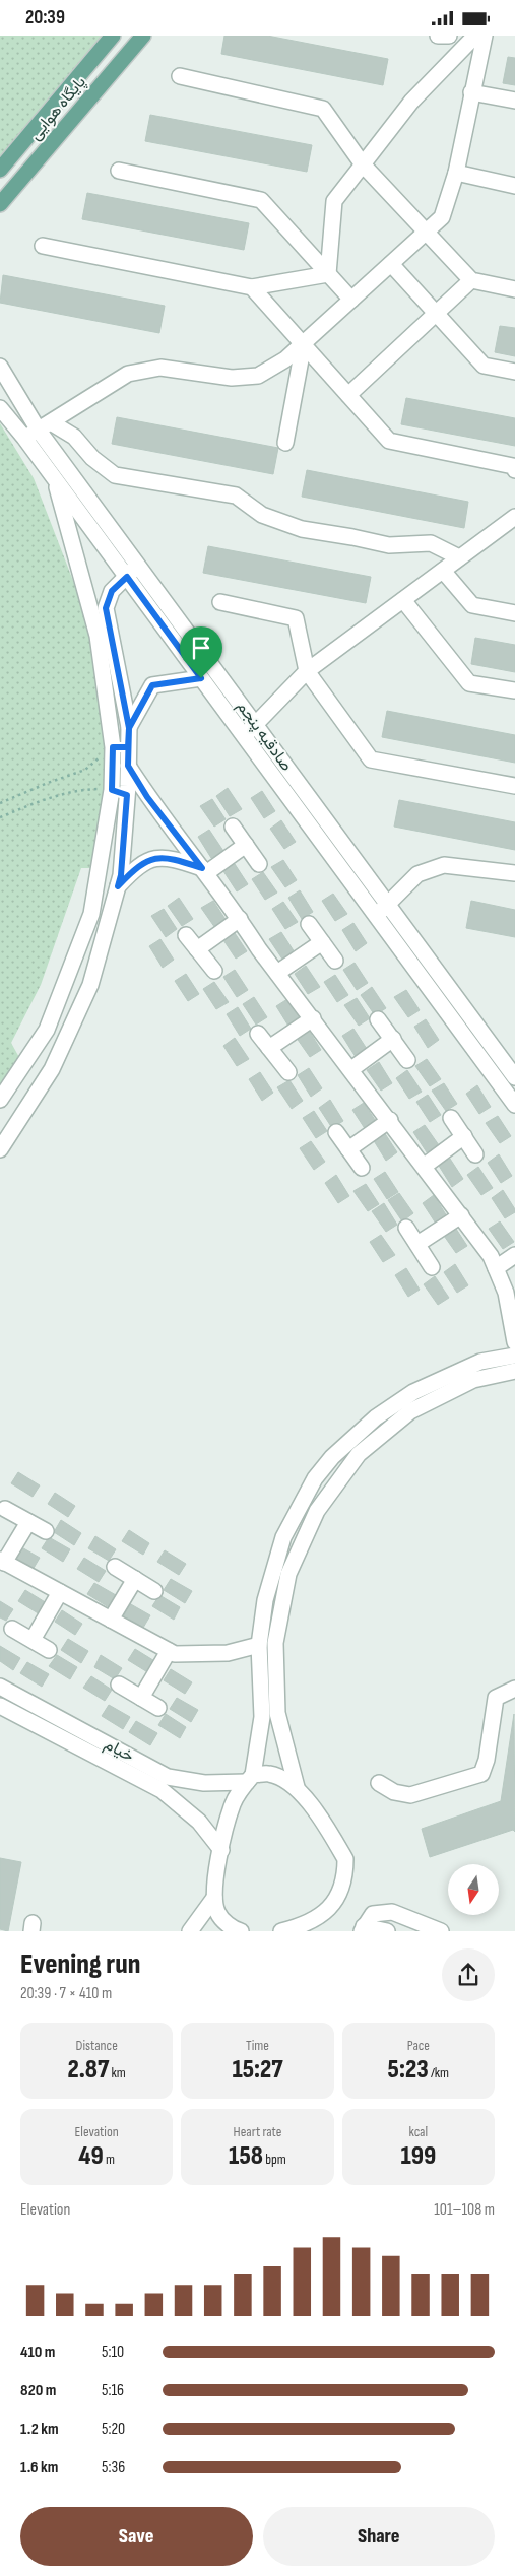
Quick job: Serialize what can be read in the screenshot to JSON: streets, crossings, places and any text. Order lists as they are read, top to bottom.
{
  "streets": {
    "main road": ["پایگاه هوایی"],
    "street": ["صادقیه پنجم", "خیام"]
  },
  "north": "bottom",
  "page": {
    "status": "20:39",
    "heading": ["Evening run", "20:39 · 7 × 410 m"],
    "stats": [
      ["Distance", "2.87 km"],
      ["Time", "15:27"],
      ["Pace", "5:23 /km"],
      ["Elevation", "49 m"],
      ["Heart rate", "158 bpm"],
      ["kcal", "199"]
    ],
    "chart": ["Elevation", "101–108 m"],
    "list": [
      {
        "name": "410 m",
        "note": "5:10"
      },
      {
        "name": "820 m",
        "note": "5:16"
      },
      {
        "name": "1.2 km",
        "note": "5:20"
      },
      {
        "name": "1.6 km",
        "note": "5:36"
      }
    ],
    "buttons": ["Save", "Share"]
  }
}
